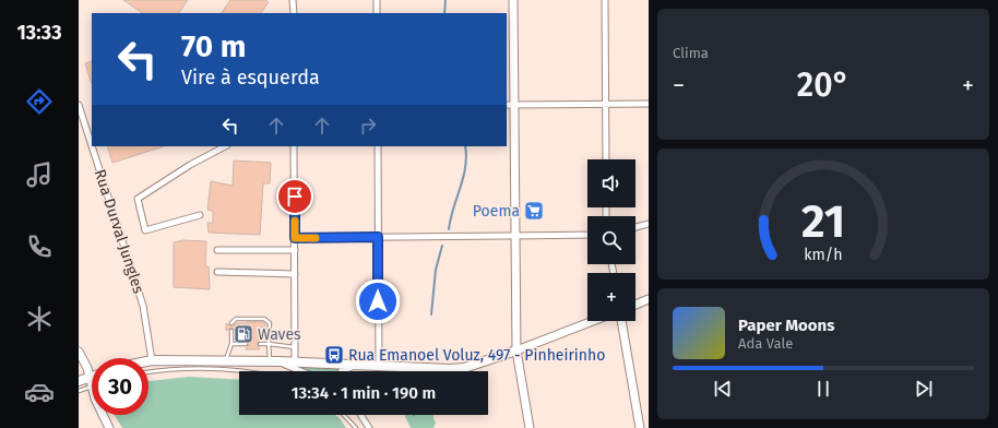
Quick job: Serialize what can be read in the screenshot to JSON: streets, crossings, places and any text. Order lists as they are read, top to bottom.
{
  "streets": {
    "street": ["Rua Durval Jungles"]
  },
  "places": {
    "supermarket": ["Poema"],
    "fuel station": ["Waves"],
    "bus stop": ["Rua Emanoel Voluz, 497 - Pinheirinho"]
  },
  "page": {
    "tabs": "13:33",
    "tile": "Clima",
    "turn": ["70 m", "Vire à esquerda"],
    "heat": ["−", "20°", "+"],
    "map_buttons": "+",
    "song": ["Paper Moons", "Ada Vale"],
    "limit": "30",
    "trip": "13:34 · 1 min · 190 m",
    "gauge": ["21", "km/h"]
  }
}
